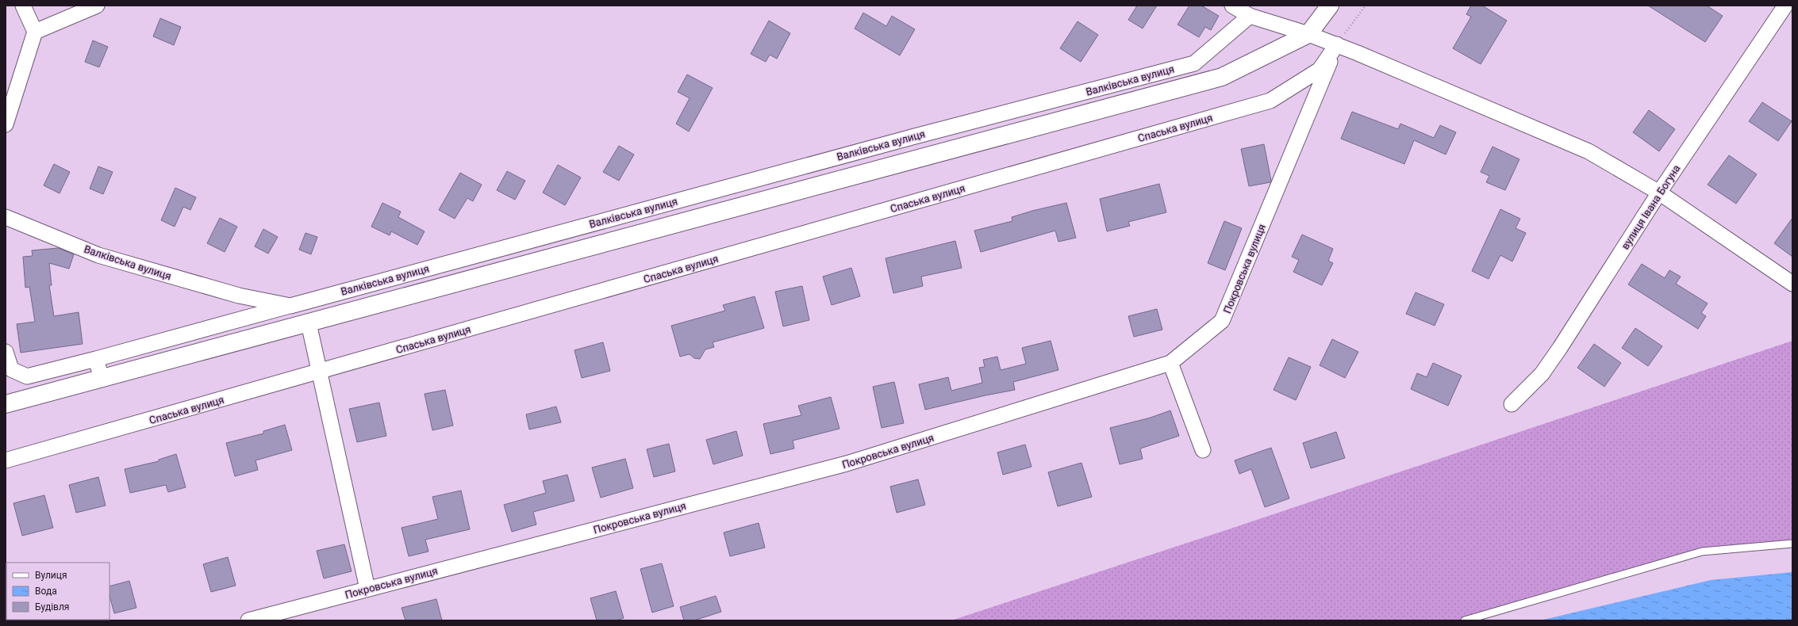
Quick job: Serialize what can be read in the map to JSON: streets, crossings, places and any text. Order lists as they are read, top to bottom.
{
  "streets": {
    "street": [
      "Валківська вулиця",
      "Спаська вулиця",
      "вулиця Івана Богуна",
      "Покровська вулиця"
    ]
  },
  "crossings": [
    ["Спаська вулиця", "Покровська вулиця"]
  ],
  "legend": ["Вулиця", "Вода", "Будівля"]
}
